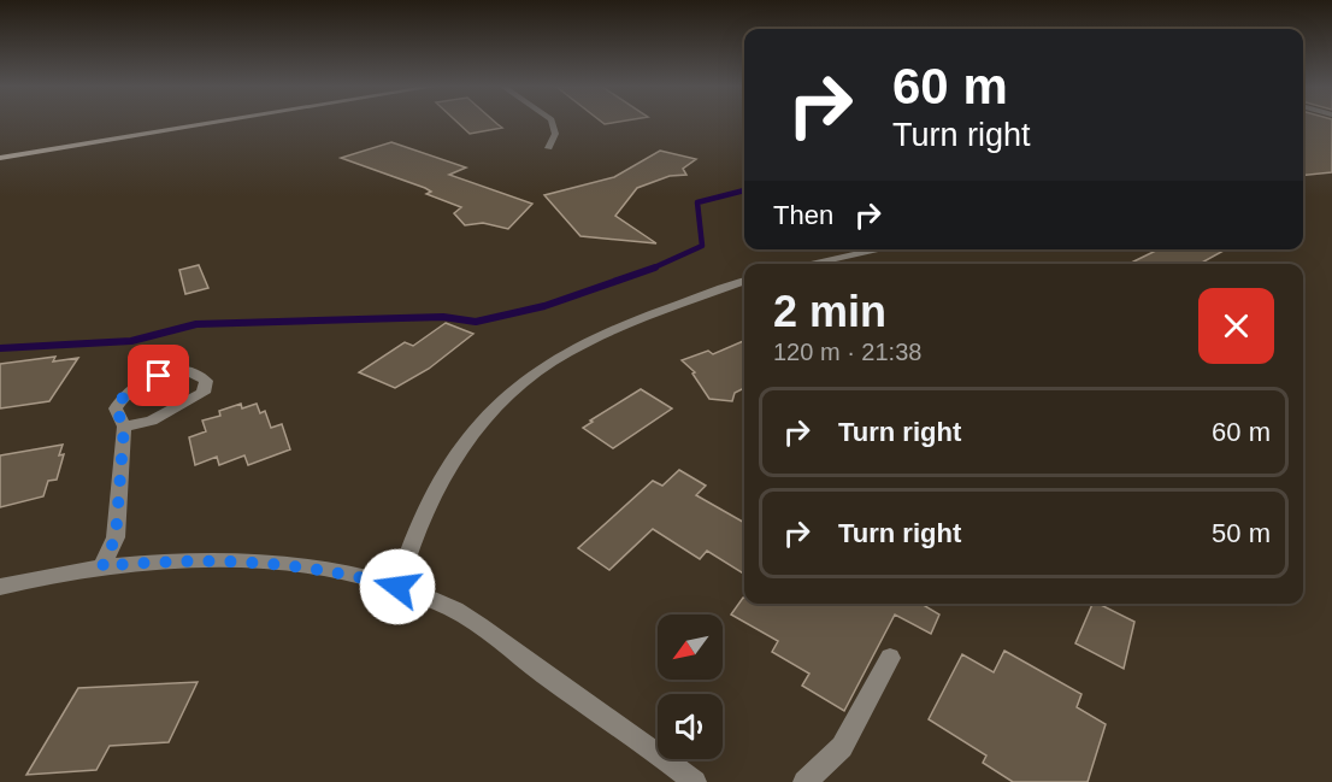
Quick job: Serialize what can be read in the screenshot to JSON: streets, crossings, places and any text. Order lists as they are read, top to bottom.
{
  "north": "bottom left",
  "page": {
    "turn": ["60 m", "Turn right"],
    "then": "Then",
    "heading": ["2 min", "120 m · 21:38"],
    "list": [
      {
        "name": "Turn right",
        "value": "60 m"
      },
      {
        "name": "Turn right",
        "value": "50 m"
      }
    ]
  }
}
